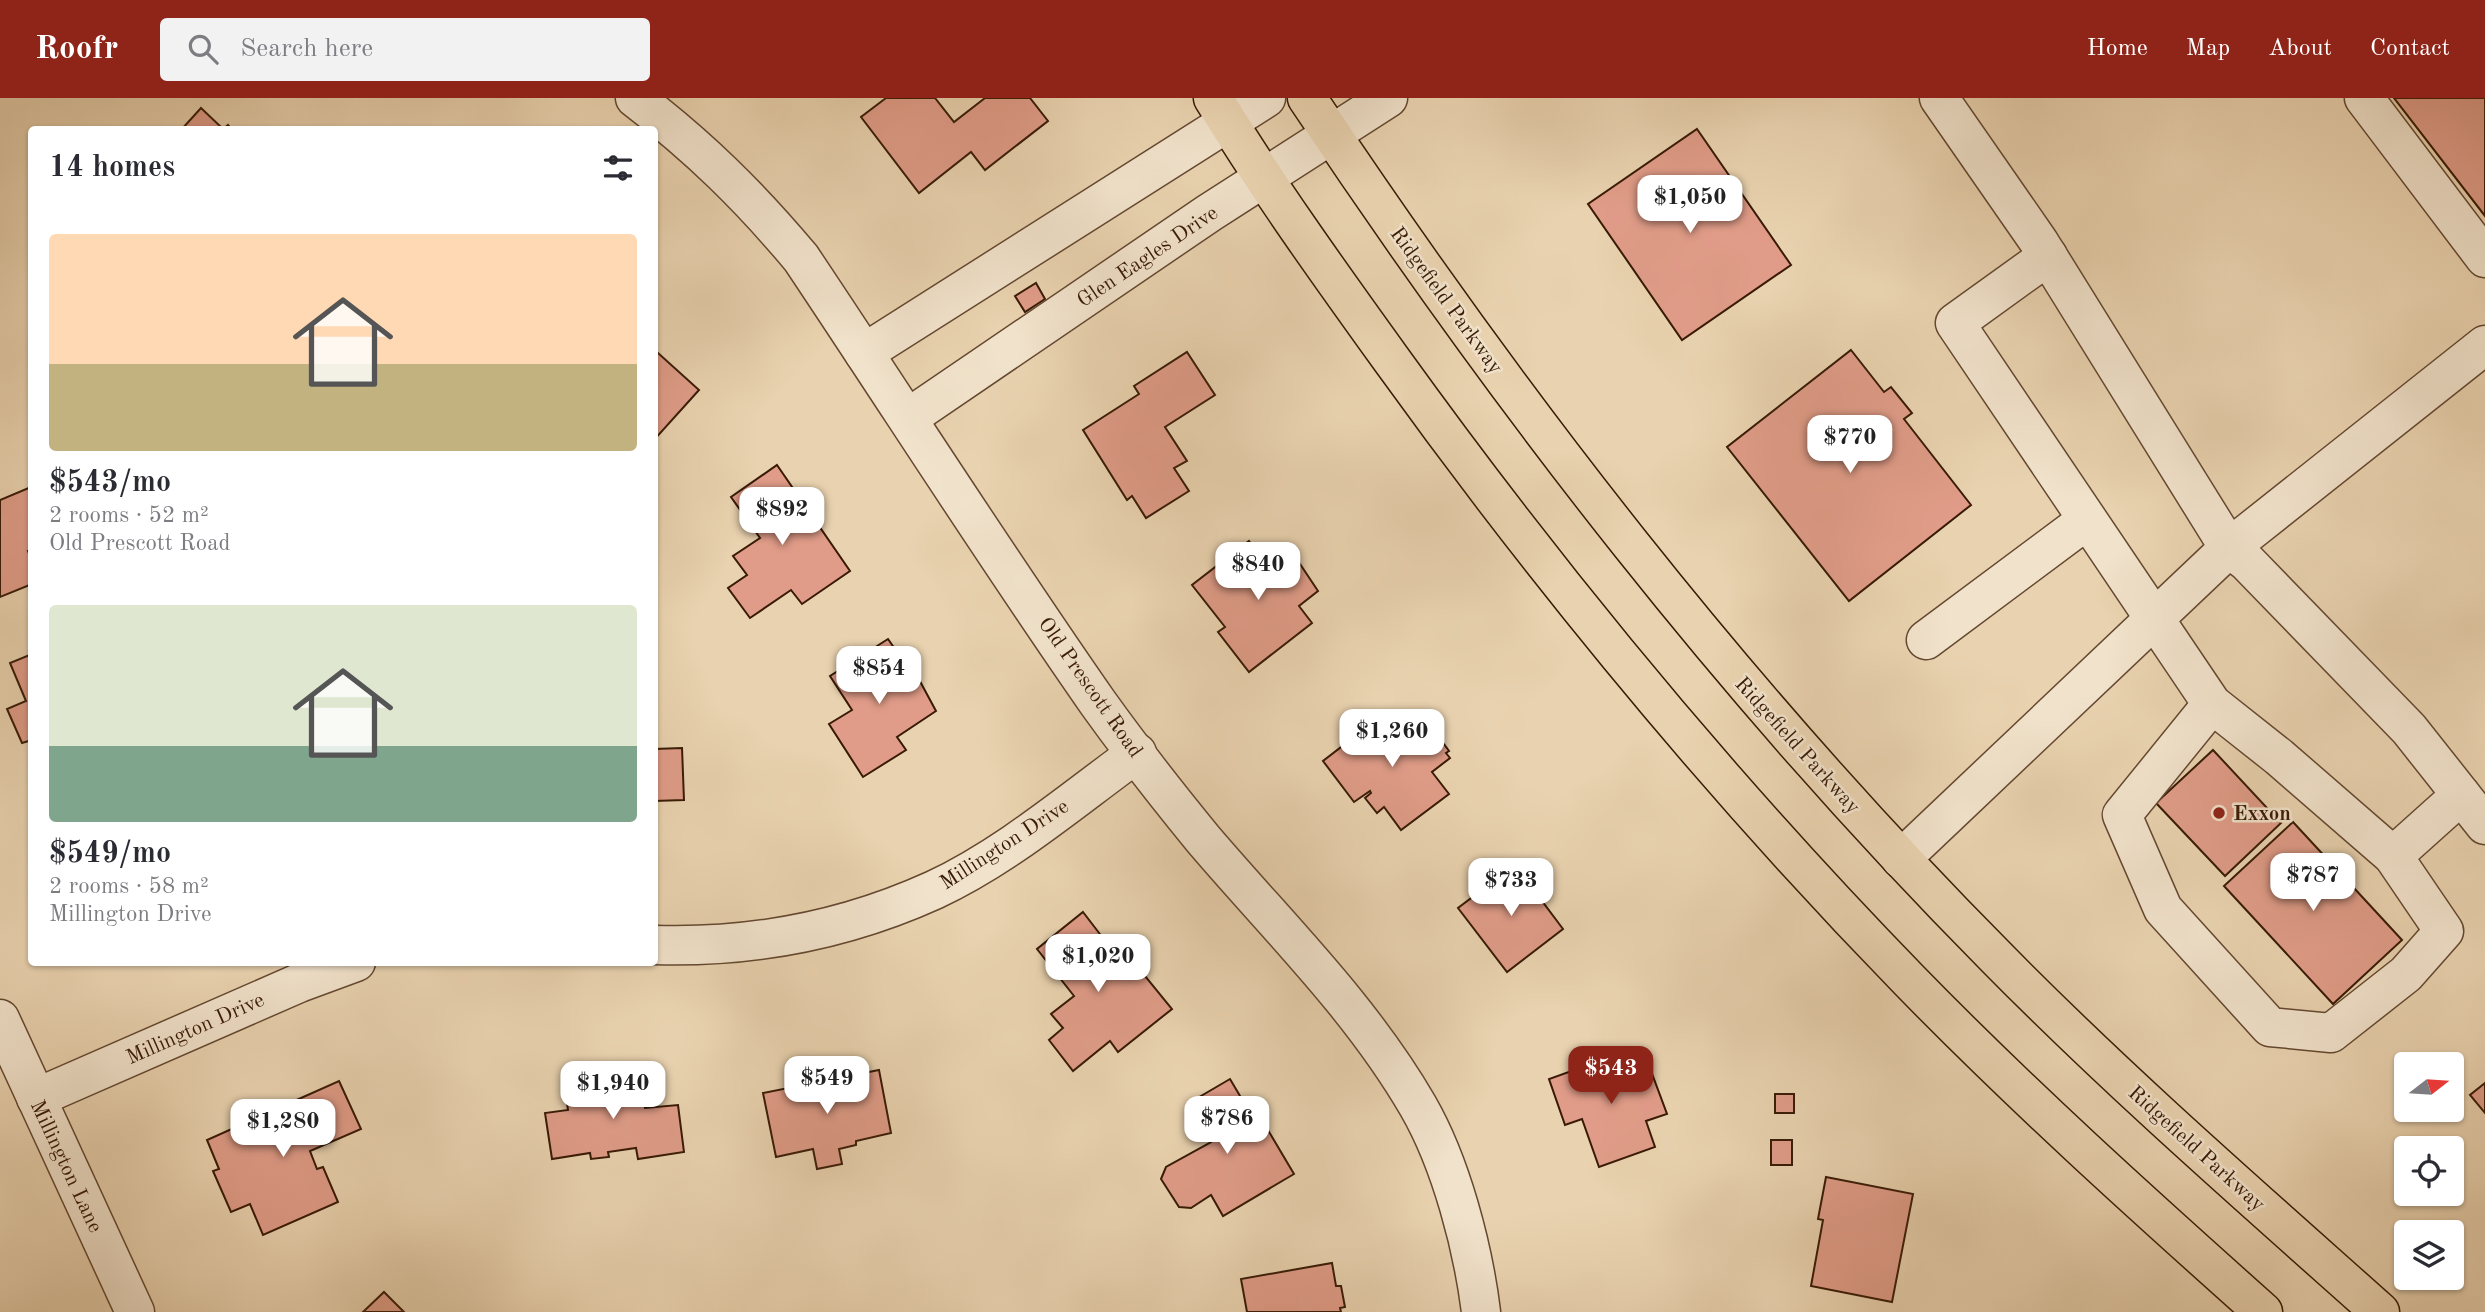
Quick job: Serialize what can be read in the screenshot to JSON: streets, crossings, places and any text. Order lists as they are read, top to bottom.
{
  "streets": {
    "main road": ["Ridgefield Parkway"],
    "street": [
      "Glen Eagles Drive",
      "Old Prescott Road",
      "Millington Drive",
      "Millington Lane"
    ]
  },
  "crossings": [
    ["Glen Eagles Drive", "Ridgefield Parkway"],
    ["Glen Eagles Drive", "Old Prescott Road"],
    ["Old Prescott Road", "Millington Drive"],
    ["Millington Drive", "Millington Lane"]
  ],
  "places": ["Exxon"],
  "north": "right",
  "page": {
    "header": "Roofr",
    "search": "Search here",
    "nav": [
      "Home",
      "Map",
      "About",
      "Contact"
    ],
    "heading": "14 homes",
    "price": [
      "$1,050",
      "$770",
      "$892",
      "$840",
      "$854",
      "$1,260",
      "$787",
      "$733",
      "$1,020",
      "$543",
      "$549",
      "$1,940",
      "$786",
      "$1,280"
    ],
    "list": [
      {
        "name": "$543/mo",
        "note": "2 rooms · 52 m² · Old Prescott Road"
      },
      {
        "name": "$549/mo",
        "note": "2 rooms · 58 m² · Millington Drive"
      }
    ]
  }
}
